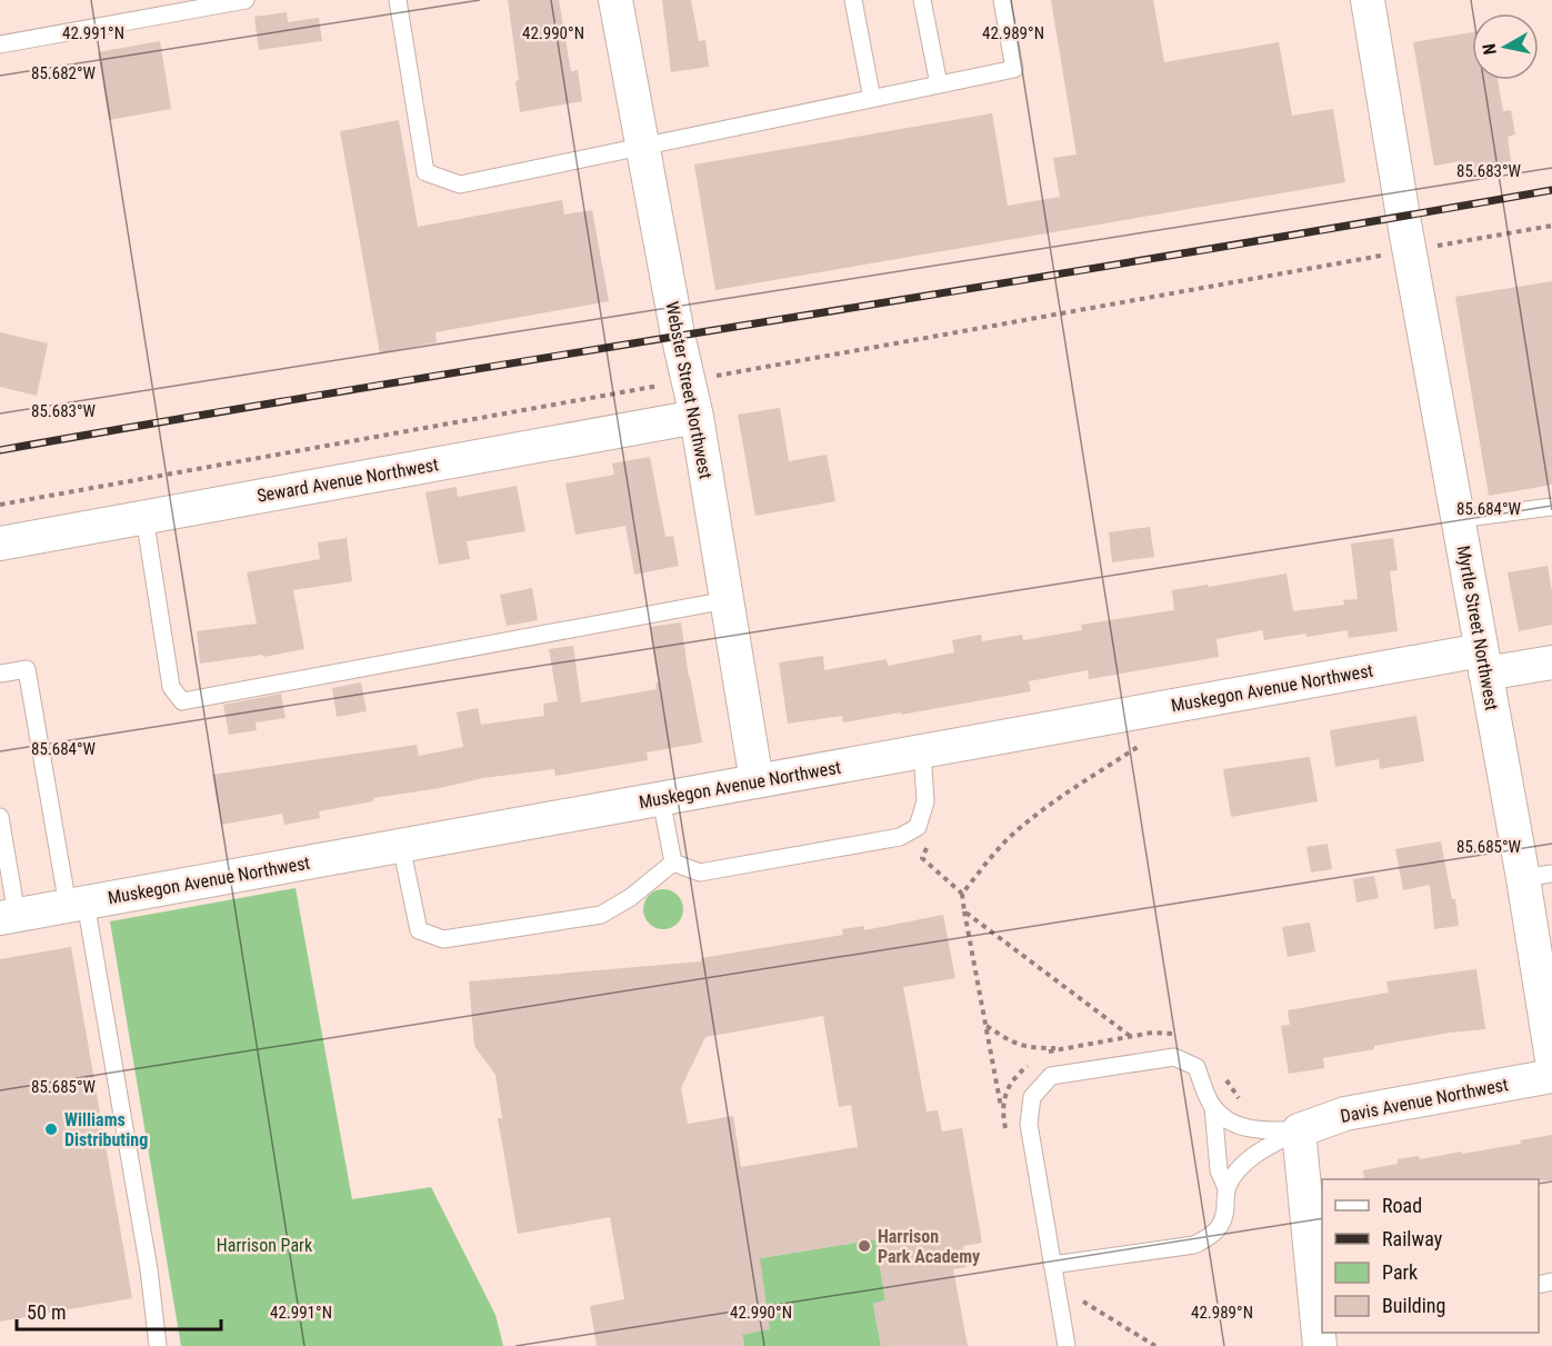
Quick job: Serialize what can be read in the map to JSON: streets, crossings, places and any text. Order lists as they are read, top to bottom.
{
  "streets": {
    "street": [
      "Webster Street Northwest",
      "Seward Avenue Northwest",
      "Myrtle Street Northwest",
      "Muskegon Avenue Northwest",
      "Davis Avenue Northwest"
    ]
  },
  "crossings": [
    ["Webster Street Northwest", "Seward Avenue Northwest"],
    ["Webster Street Northwest", "Muskegon Avenue Northwest"],
    ["Myrtle Street Northwest", "Muskegon Avenue Northwest"]
  ],
  "parks": ["Harrison Park"],
  "places": ["Williams Distributing", "Harrison Park Academy"],
  "legend": [
    "Road",
    "Railway",
    "Park",
    "Building"
  ],
  "scale_bar": "50 m",
  "north": "left",
  "coordinates": [
    "42.991°N",
    "42.990°N",
    "42.989°N",
    "85.682°W",
    "85.683°W",
    "85.684°W",
    "85.685°W"
  ]
}
